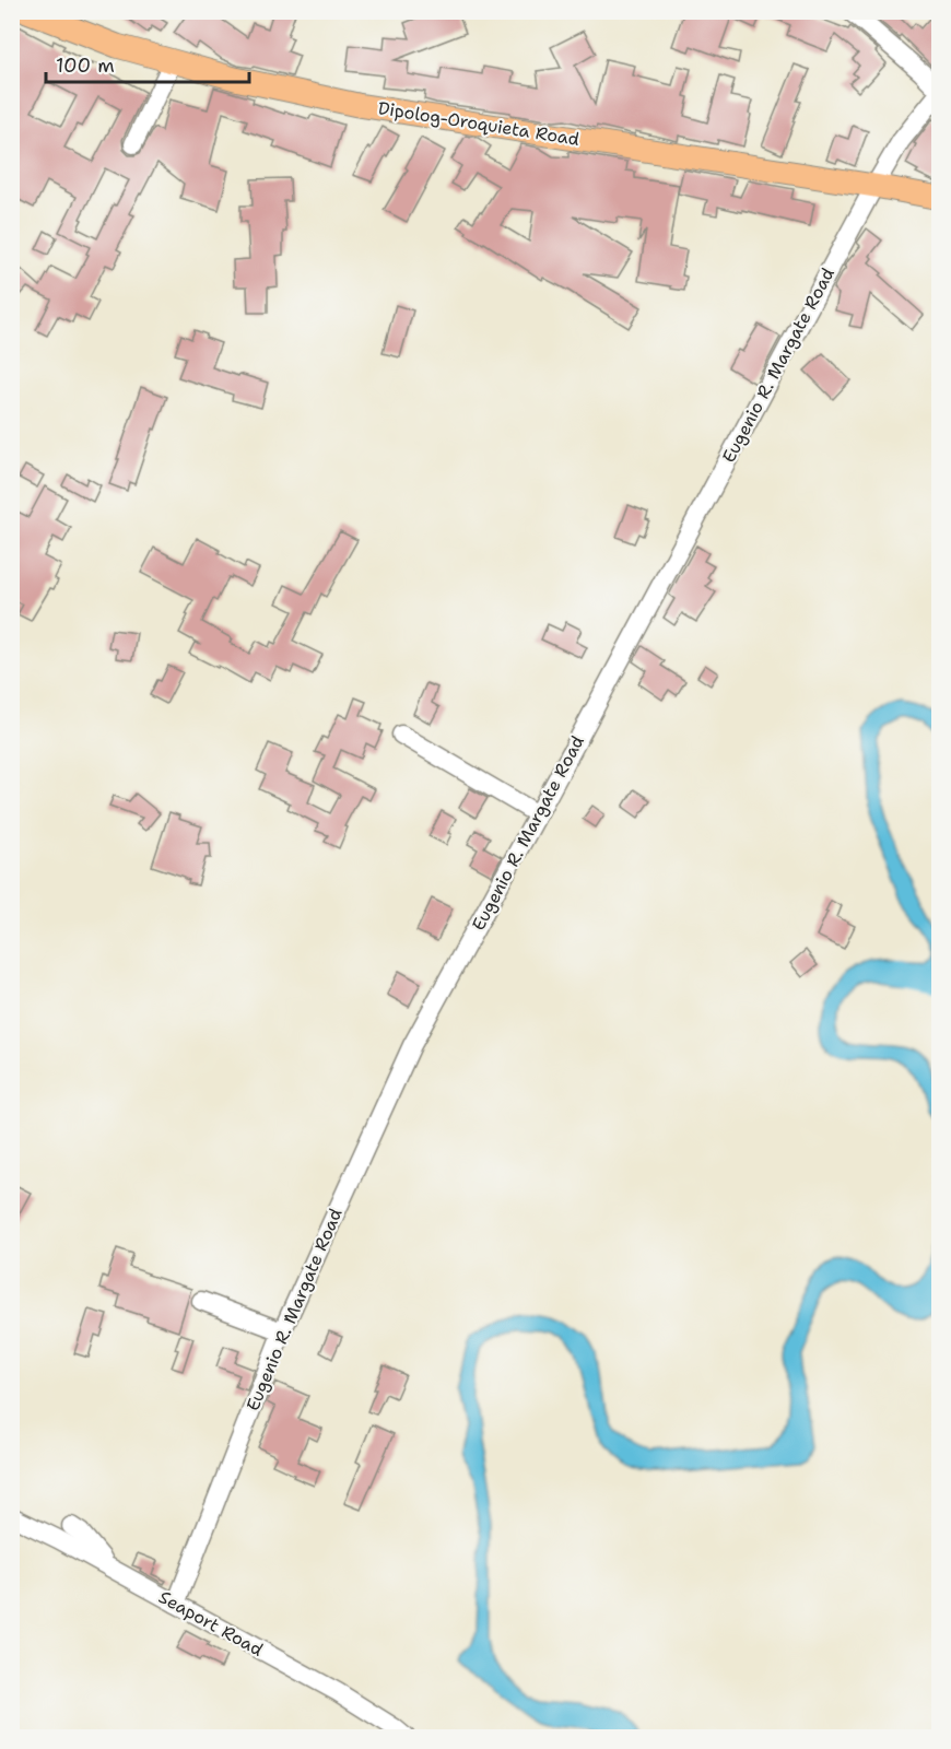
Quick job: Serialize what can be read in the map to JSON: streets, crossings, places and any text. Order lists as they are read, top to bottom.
{
  "streets": {
    "main road": ["Dipolog-Oroquieta Road"],
    "street": ["Eugenio R. Margate Road", "Seaport Road"]
  },
  "crossings": [
    ["Dipolog-Oroquieta Road", "Eugenio R. Margate Road"],
    ["Eugenio R. Margate Road", "Seaport Road"]
  ],
  "scale_bar": "100 m"
}
